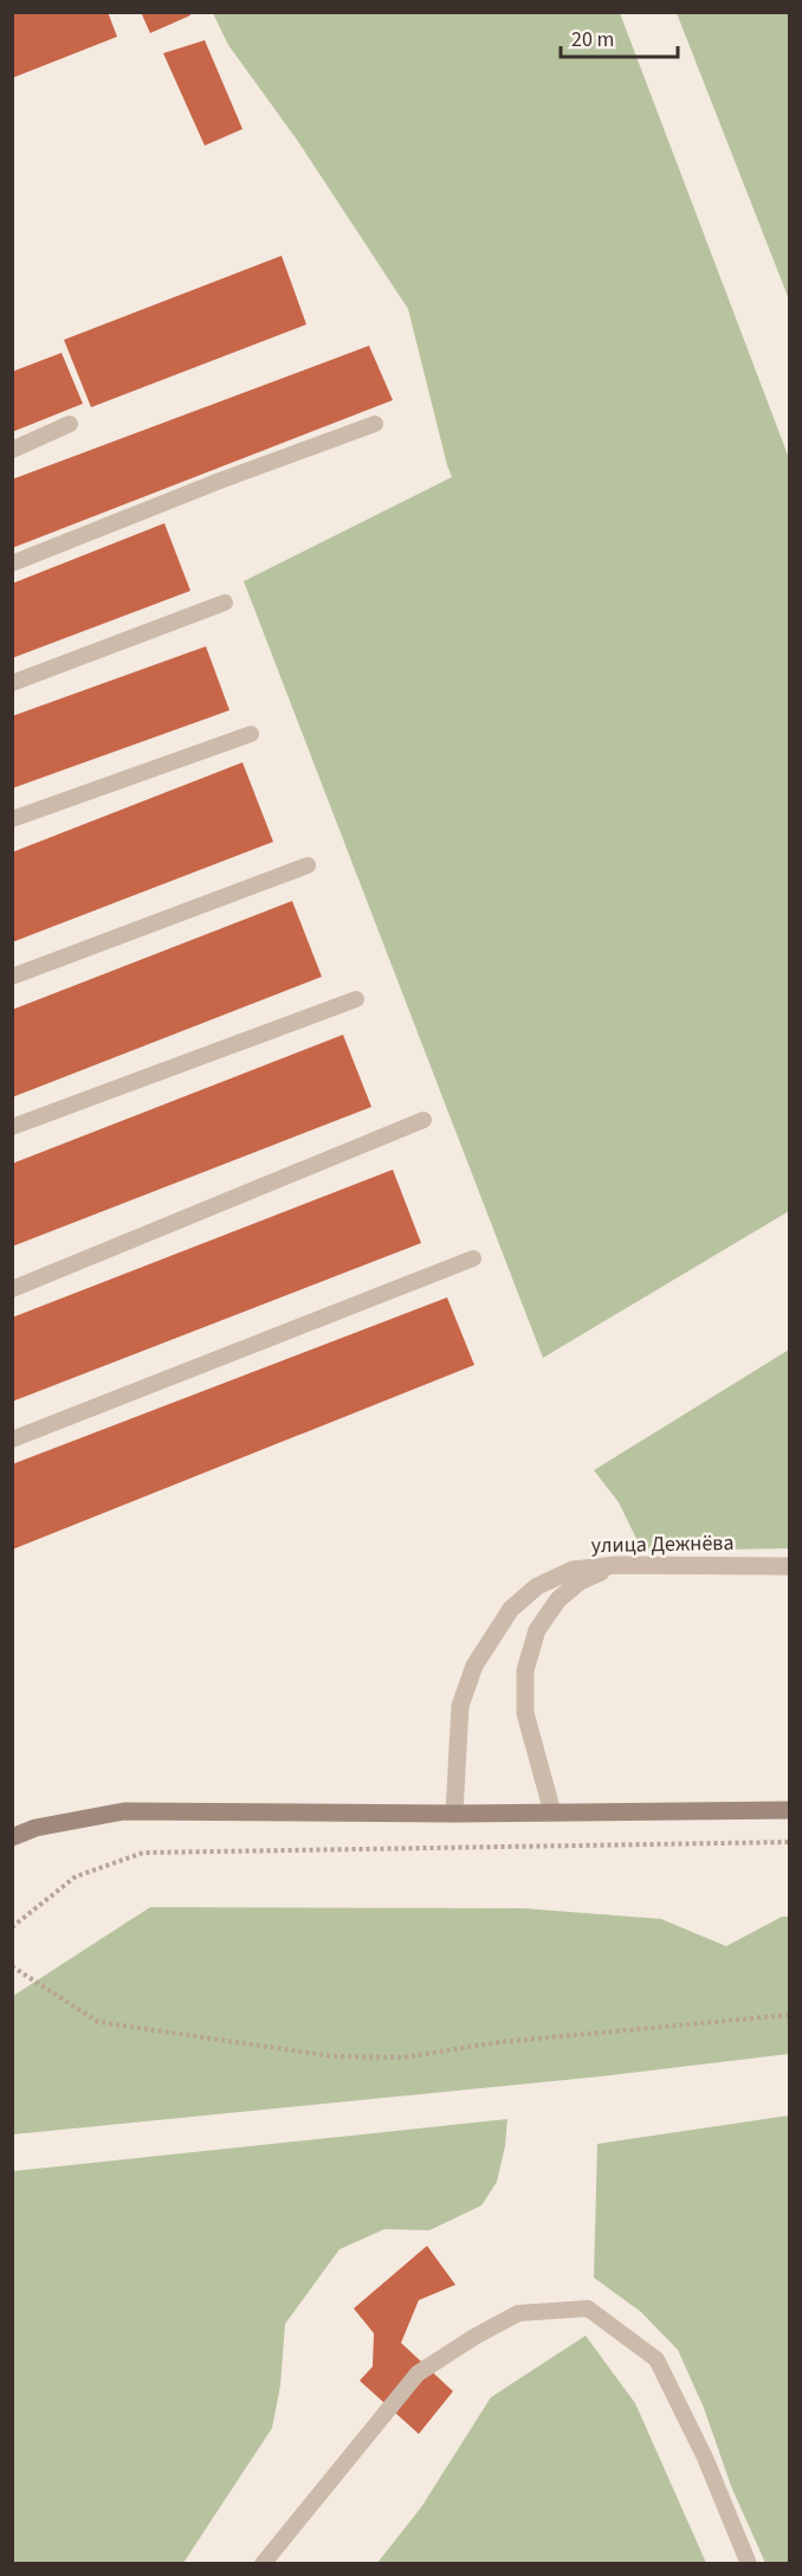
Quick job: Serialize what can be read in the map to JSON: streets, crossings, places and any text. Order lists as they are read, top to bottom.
{
  "streets": {
    "street": ["улица Дежнёва"]
  },
  "scale_bar": "20 m"
}
